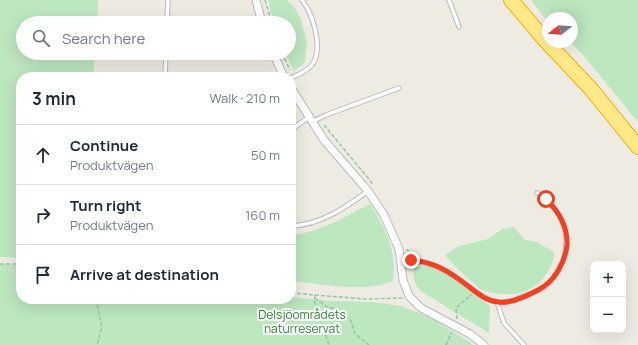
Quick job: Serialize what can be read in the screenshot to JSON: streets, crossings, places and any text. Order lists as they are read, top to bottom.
{
  "parks": ["Delsjöområdets naturreservat"],
  "north": "left",
  "page": {
    "search": "Search here",
    "heading": ["3 min", "Walk · 210 m"],
    "list": [
      ["Continue", "Produktvägen", "50 m"],
      ["Turn right", "Produktvägen", "160 m"],
      "Arrive at destination"
    ],
    "map_buttons": ["+", "−"]
  }
}
